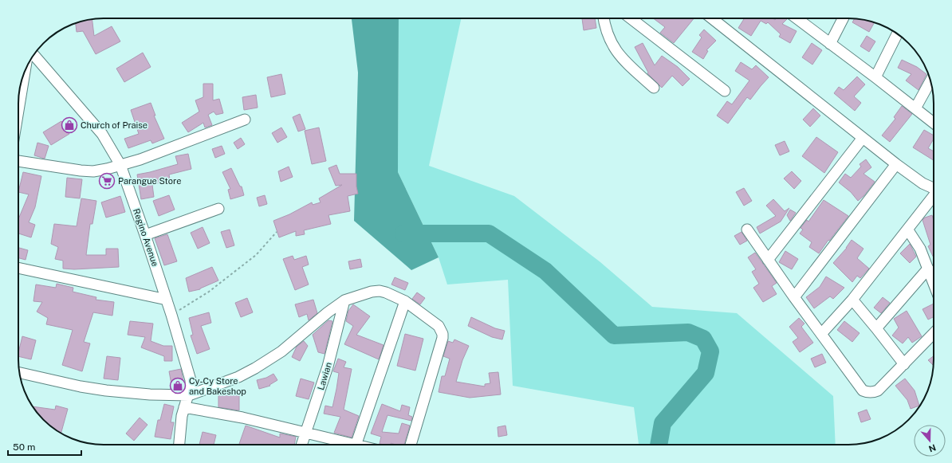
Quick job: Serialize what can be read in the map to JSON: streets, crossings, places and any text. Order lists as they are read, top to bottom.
{
  "streets": {
    "street": ["Regino Avenue", "Lawian"]
  },
  "places": {
    "shop": ["Church of Praise", "Cy-Cy Store and Bakeshop"],
    "supermarket": ["Parangue Store"]
  },
  "scale_bar": "50 m",
  "north": "bottom"
}
